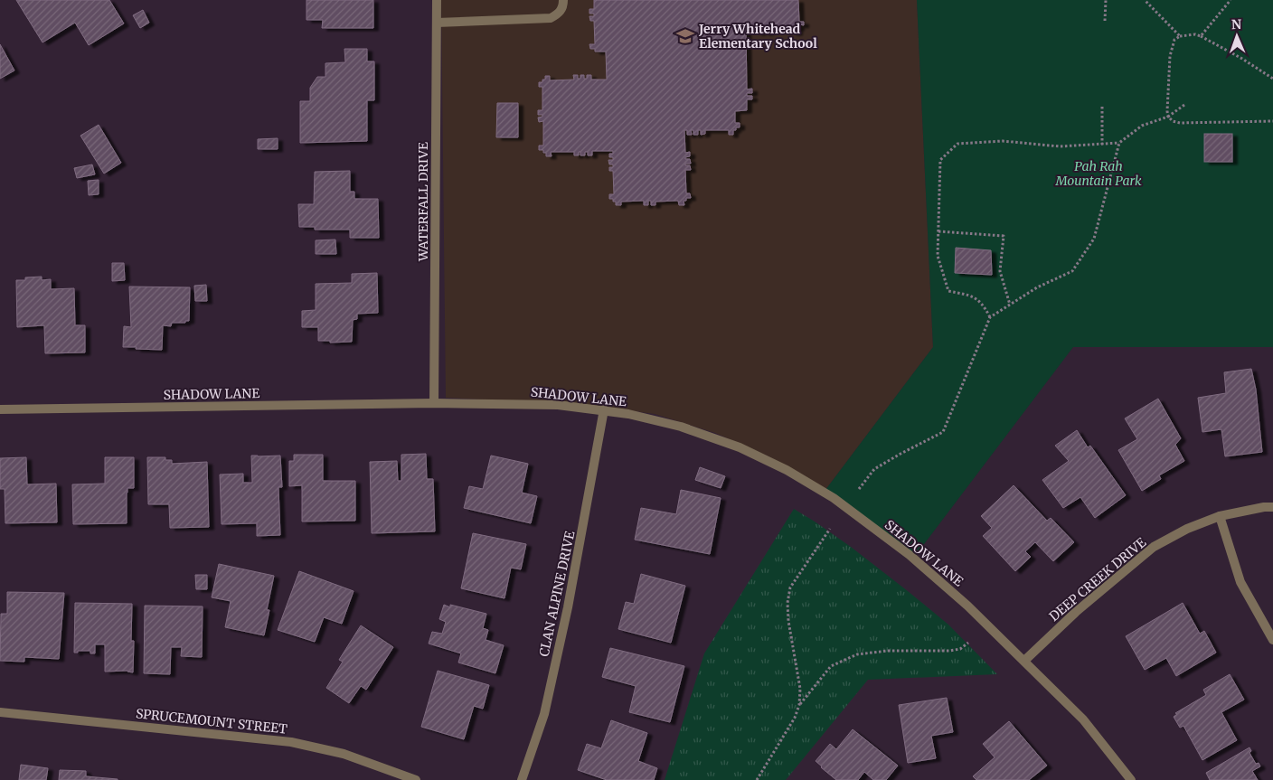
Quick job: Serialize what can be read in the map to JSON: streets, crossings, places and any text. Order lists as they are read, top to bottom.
{
  "streets": {
    "street": [
      "WATERFALL DRIVE",
      "SHADOW LANE",
      "DEEP CREEK DRIVE",
      "CLAN ALPINE DRIVE",
      "SPRUCEMOUNT STREET"
    ]
  },
  "crossings": [
    ["WATERFALL DRIVE", "SHADOW LANE"],
    ["SHADOW LANE", "DEEP CREEK DRIVE"],
    ["SHADOW LANE", "CLAN ALPINE DRIVE"]
  ],
  "parks": ["Pah Rah Mountain Park"],
  "places": {
    "school or university": ["Jerry Whitehead Elementary School"]
  },
  "north": "top"
}
